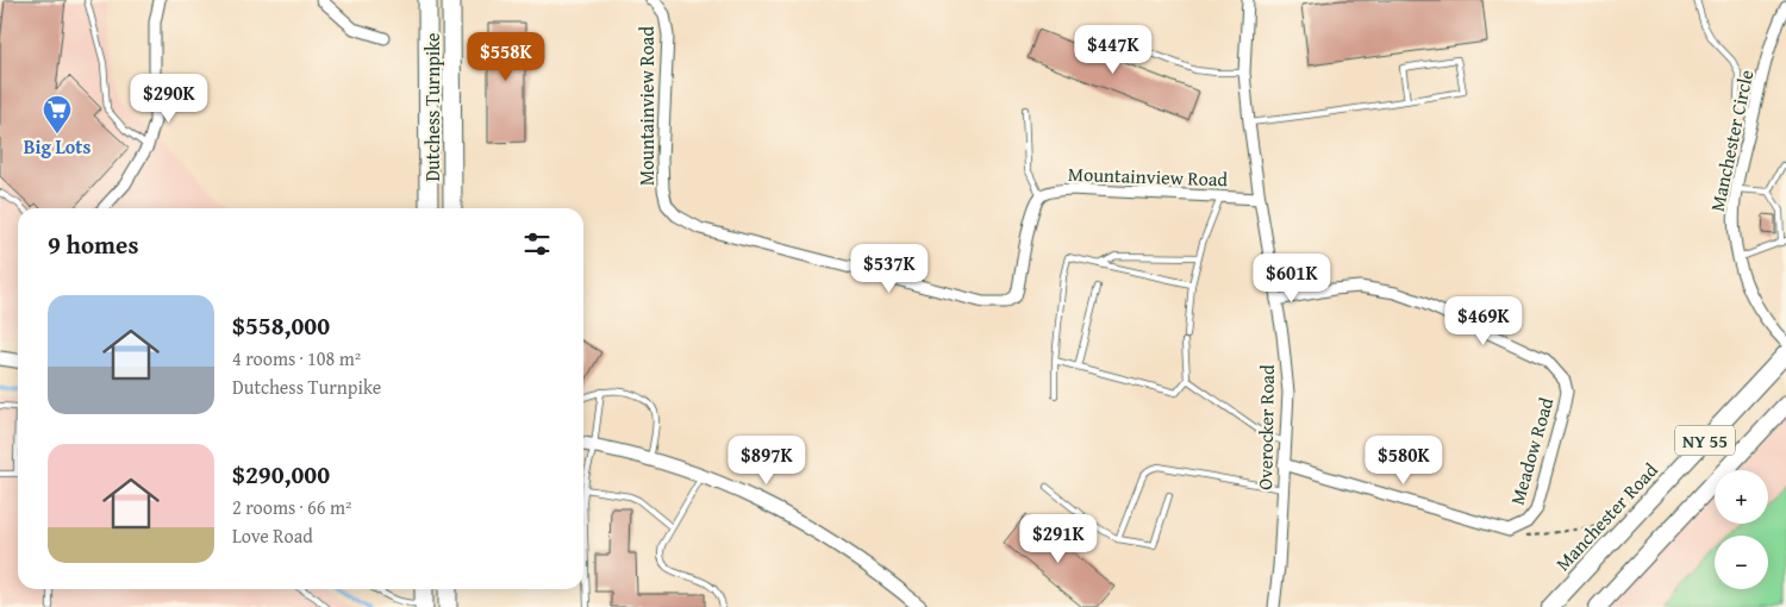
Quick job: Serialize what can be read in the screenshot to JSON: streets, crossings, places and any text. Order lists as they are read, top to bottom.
{
  "streets": {
    "highway": ["Dutchess Turnpike"],
    "main road": ["NY 55", "Manchester Road"],
    "street": [
      "Mountainview Road",
      "Manchester Circle",
      "Overocker Road",
      "Meadow Road"
    ]
  },
  "crossings": [
    ["Mountainview Road", "Overocker Road"],
    ["Overocker Road", "Meadow Road"]
  ],
  "places": {
    "supermarket": ["Big Lots"]
  },
  "page": {
    "price": [
      "$447K",
      "$558K",
      "$290K",
      "$537K",
      "$601K",
      "$469K",
      "$897K",
      "$580K",
      "$291K"
    ],
    "heading": "9 homes",
    "list": [
      {
        "name": "$558,000",
        "note": "4 rooms · 108 m² · Dutchess Turnpike"
      },
      {
        "name": "$290,000",
        "note": "2 rooms · 66 m² · Love Road"
      }
    ],
    "map_buttons": ["+", "−"]
  }
}
